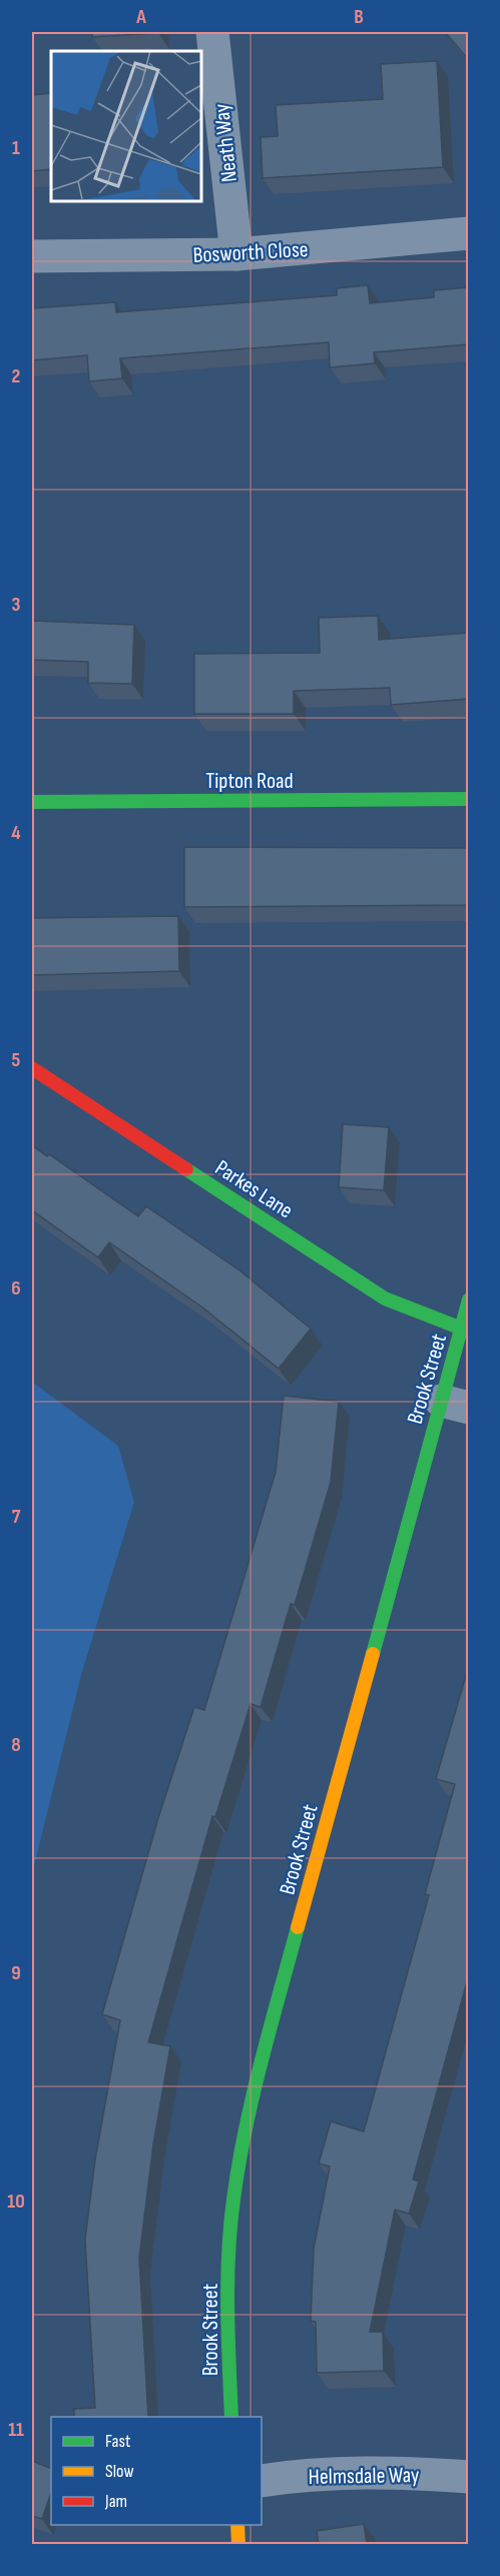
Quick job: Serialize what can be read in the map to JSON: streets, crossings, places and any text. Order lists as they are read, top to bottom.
{
  "streets": {
    "street": [
      "Neath Way",
      "Bosworth Close",
      "Tipton Road",
      "Parkes Lane",
      "Brook Street",
      "Helmsdale Way"
    ]
  },
  "crossings": [
    ["Neath Way", "Bosworth Close"],
    ["Parkes Lane", "Brook Street"]
  ],
  "legend": ["Fast", "Slow", "Jam"],
  "grid": {
    "columns": ["A", "B"],
    "rows": [
      "1",
      "2",
      "3",
      "4",
      "5",
      "6",
      "7",
      "8",
      "9",
      "10",
      "11"
    ]
  }
}
